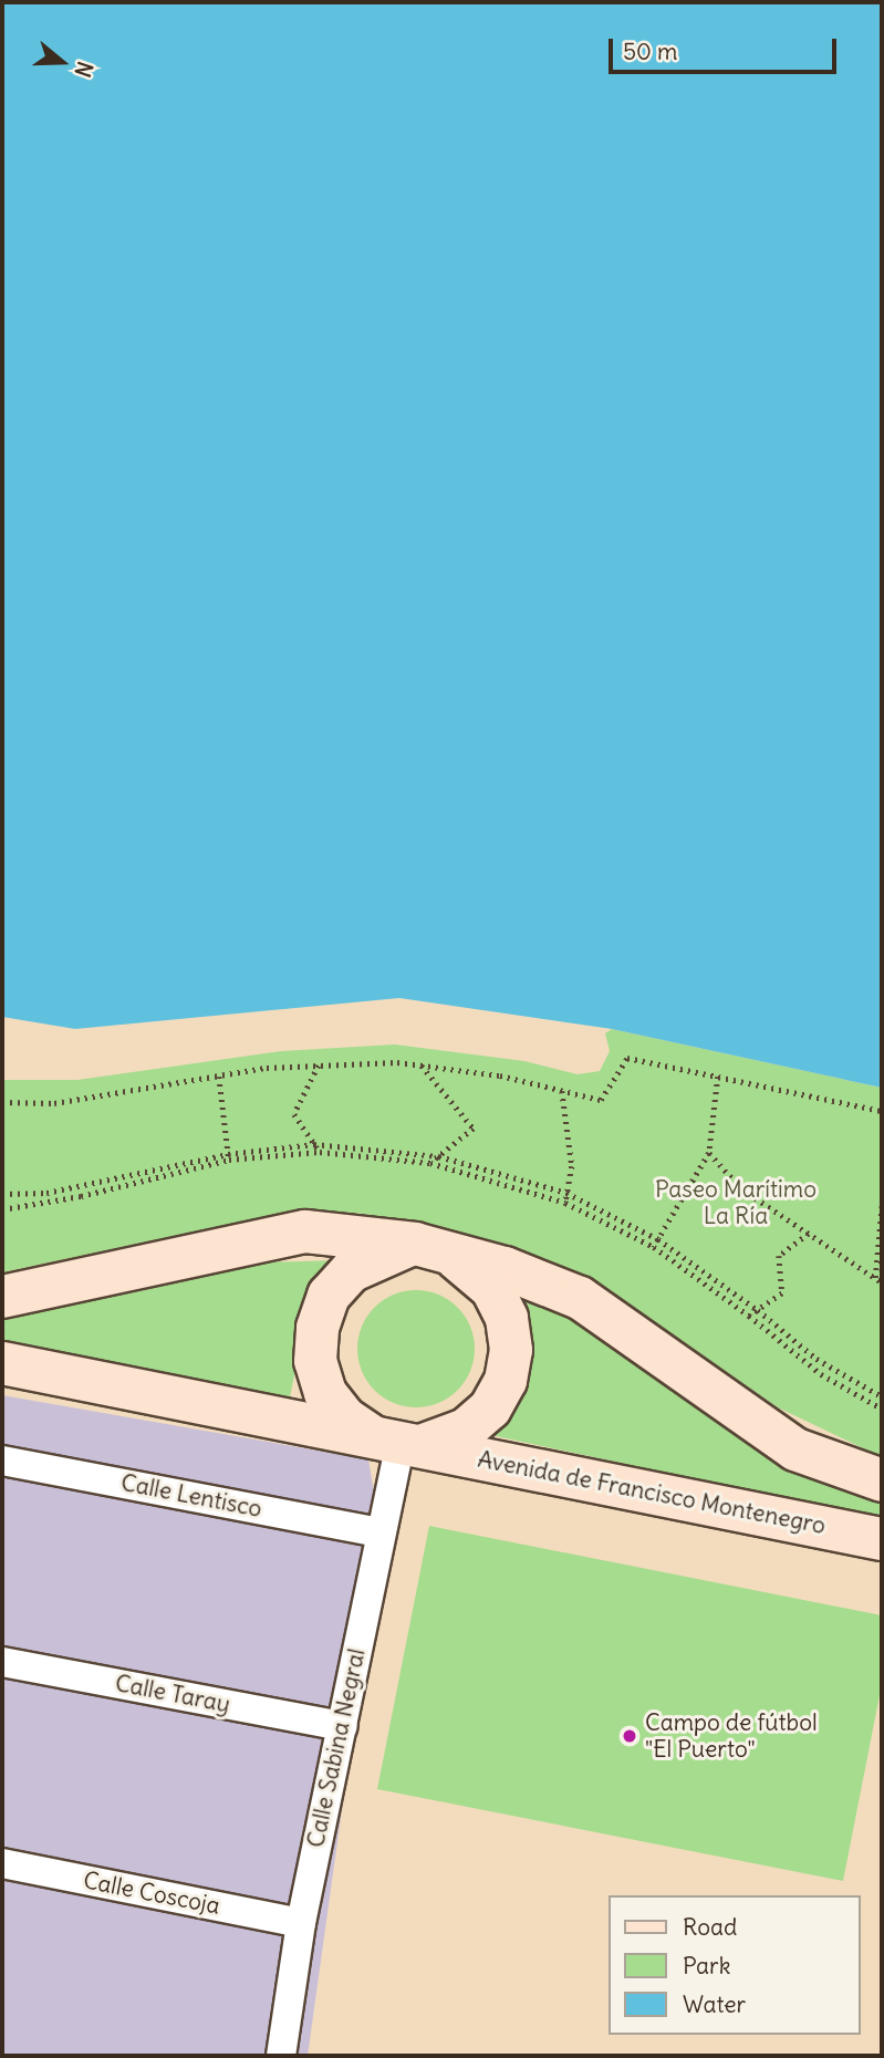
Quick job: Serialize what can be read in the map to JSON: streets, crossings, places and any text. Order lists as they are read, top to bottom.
{
  "streets": {
    "street": [
      "Avenida de Francisco Montenegro",
      "Calle Lentisco",
      "Calle Taray",
      "Calle Sabina Negral",
      "Calle Coscoja"
    ]
  },
  "crossings": [
    ["Avenida de Francisco Montenegro", "Calle Sabina Negral"],
    ["Calle Lentisco", "Calle Sabina Negral"],
    ["Calle Taray", "Calle Sabina Negral"],
    ["Calle Sabina Negral", "Calle Coscoja"]
  ],
  "parks": ["Paseo Marítimo La Ría"],
  "places": ["Campo de fútbol \"El Puerto\""],
  "legend": ["Road", "Park", "Water"],
  "scale_bar": "50 m",
  "north": "right"
}
